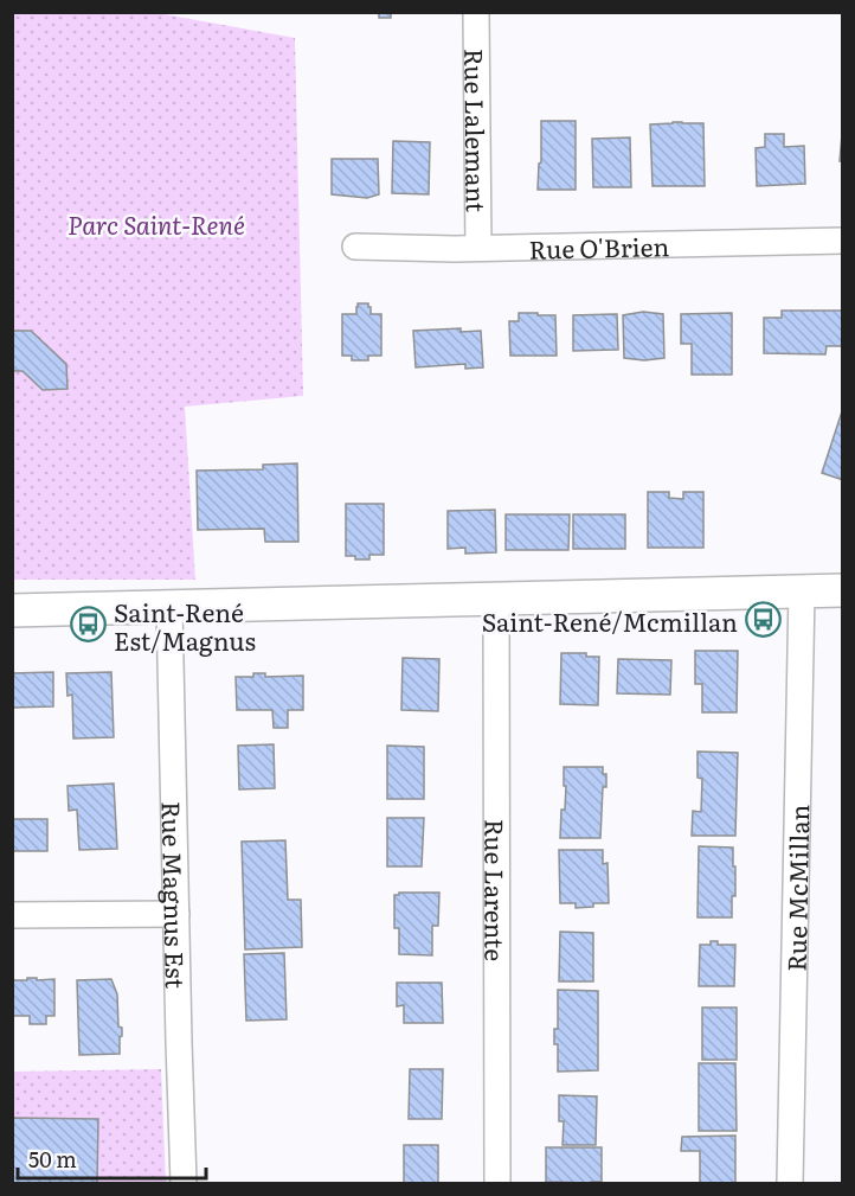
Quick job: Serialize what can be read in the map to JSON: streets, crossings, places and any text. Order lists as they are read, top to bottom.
{
  "streets": {
    "street": [
      "Rue Lalemant",
      "Rue O'Brien",
      "Rue McMillan",
      "Rue Larente",
      "Rue Magnus Est"
    ]
  },
  "crossings": [
    ["Rue Lalemant", "Rue O'Brien"]
  ],
  "parks": ["Parc Saint-René"],
  "places": {
    "bus stop": ["Saint-René/Mcmillan", "Saint-René Est/Magnus"]
  },
  "scale_bar": "50 m"
}
